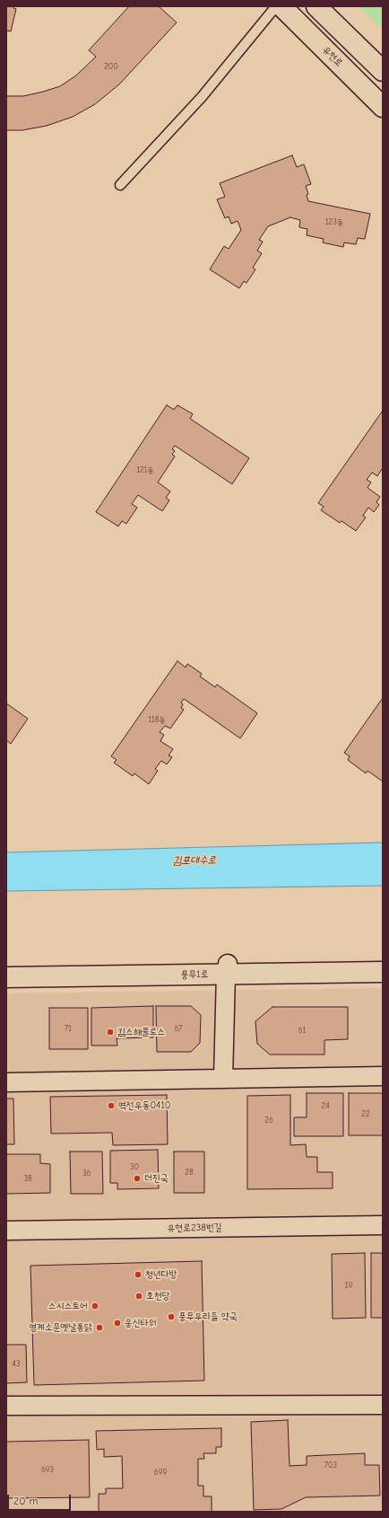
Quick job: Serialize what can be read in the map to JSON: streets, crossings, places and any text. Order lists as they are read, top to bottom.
{
  "streets": {
    "street": ["유현로", "풍무1로", "유현로238번길"]
  },
  "water": ["김포대수로"],
  "places": [
    "킴스해물로스",
    "역전우동0410",
    "더진국",
    "청년다방",
    "호천당",
    "스시스토어",
    "풍무우리들 약국",
    "웅신타워",
    "영계소문옛날통닭"
  ],
  "house_numbers": [
    "200",
    "123동",
    "121동",
    "118동",
    "71",
    "67",
    "61",
    "24",
    "22",
    "26",
    "30",
    "28",
    "36",
    "38",
    "19",
    "43",
    "703",
    "693",
    "699"
  ],
  "scale_bar": "20 m"
}
